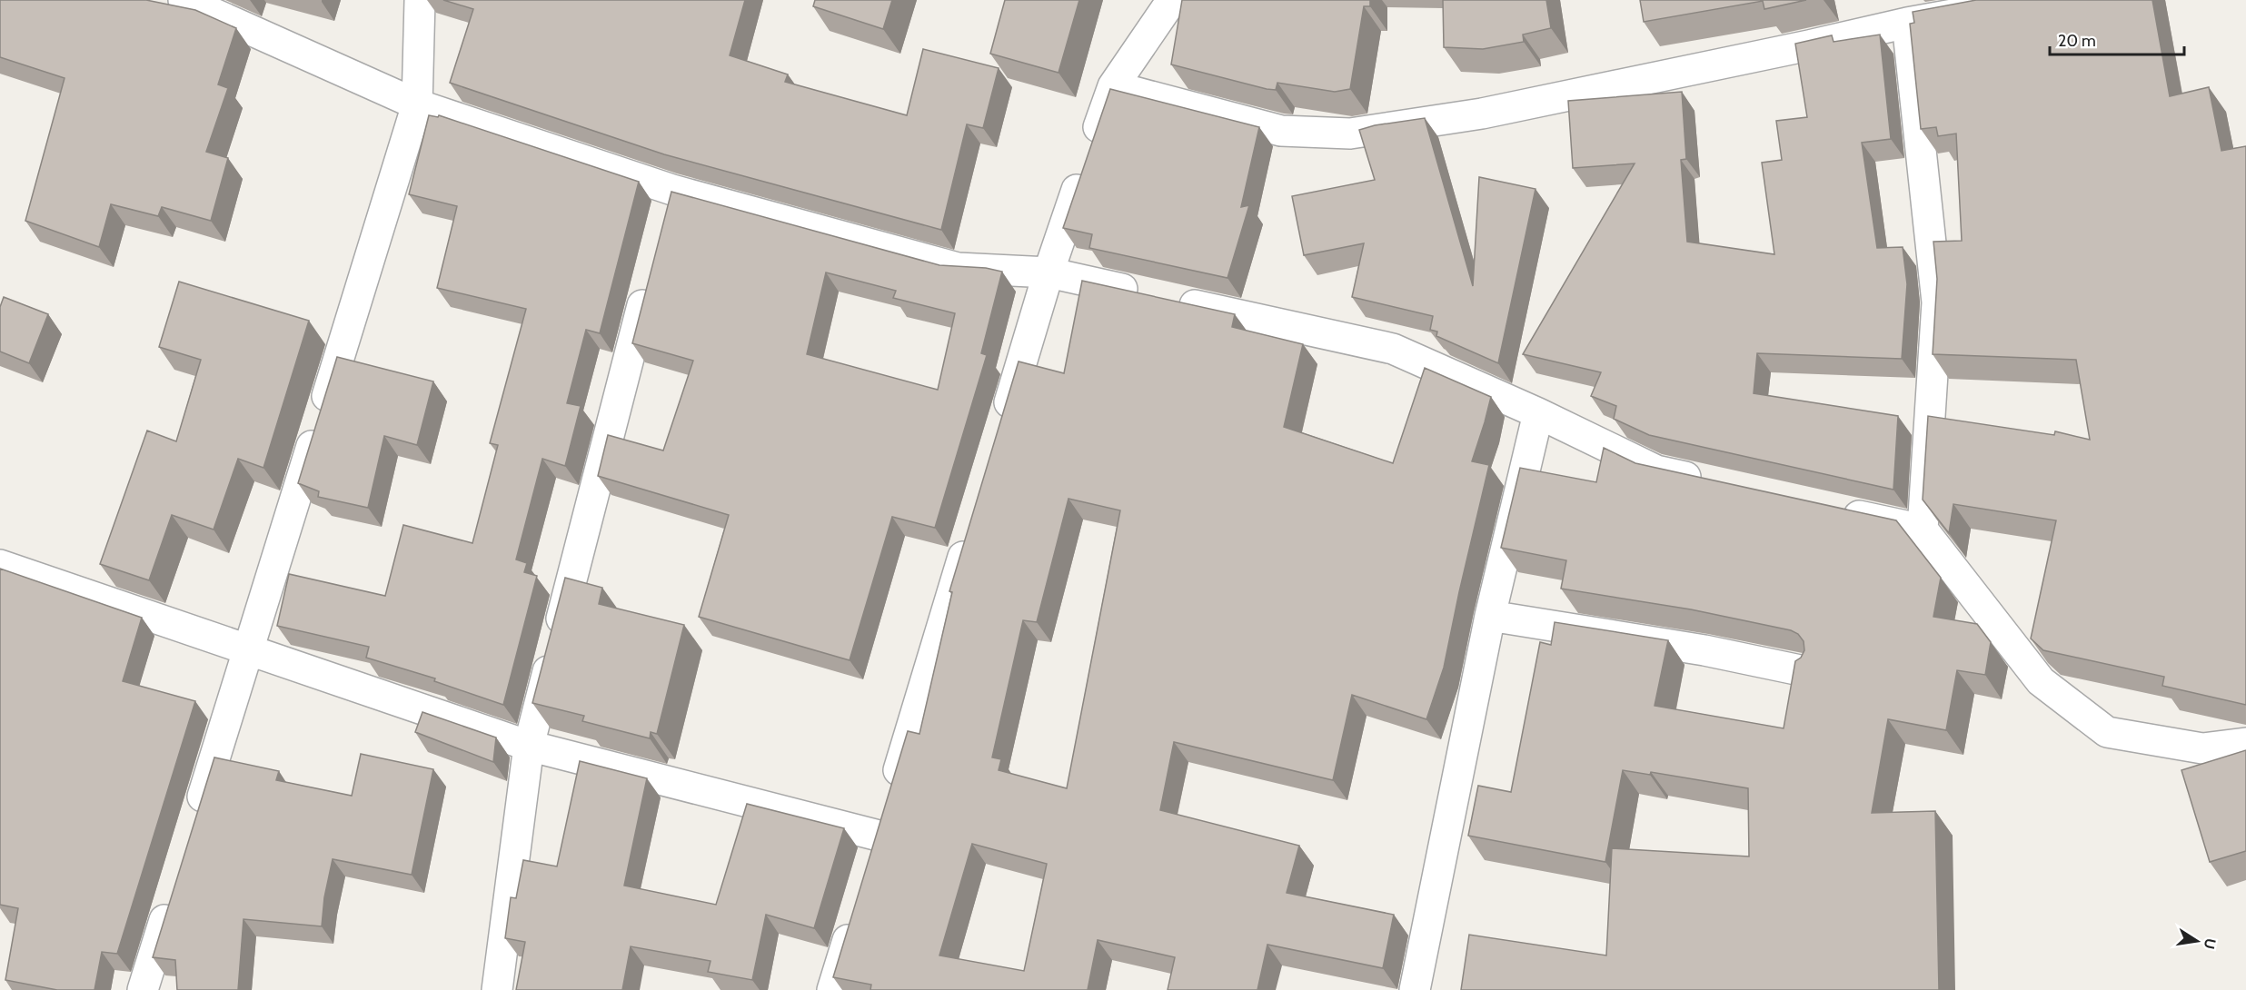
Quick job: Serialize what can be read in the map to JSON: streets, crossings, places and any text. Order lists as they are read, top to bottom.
{
  "scale_bar": "20 m",
  "north": "right"
}
